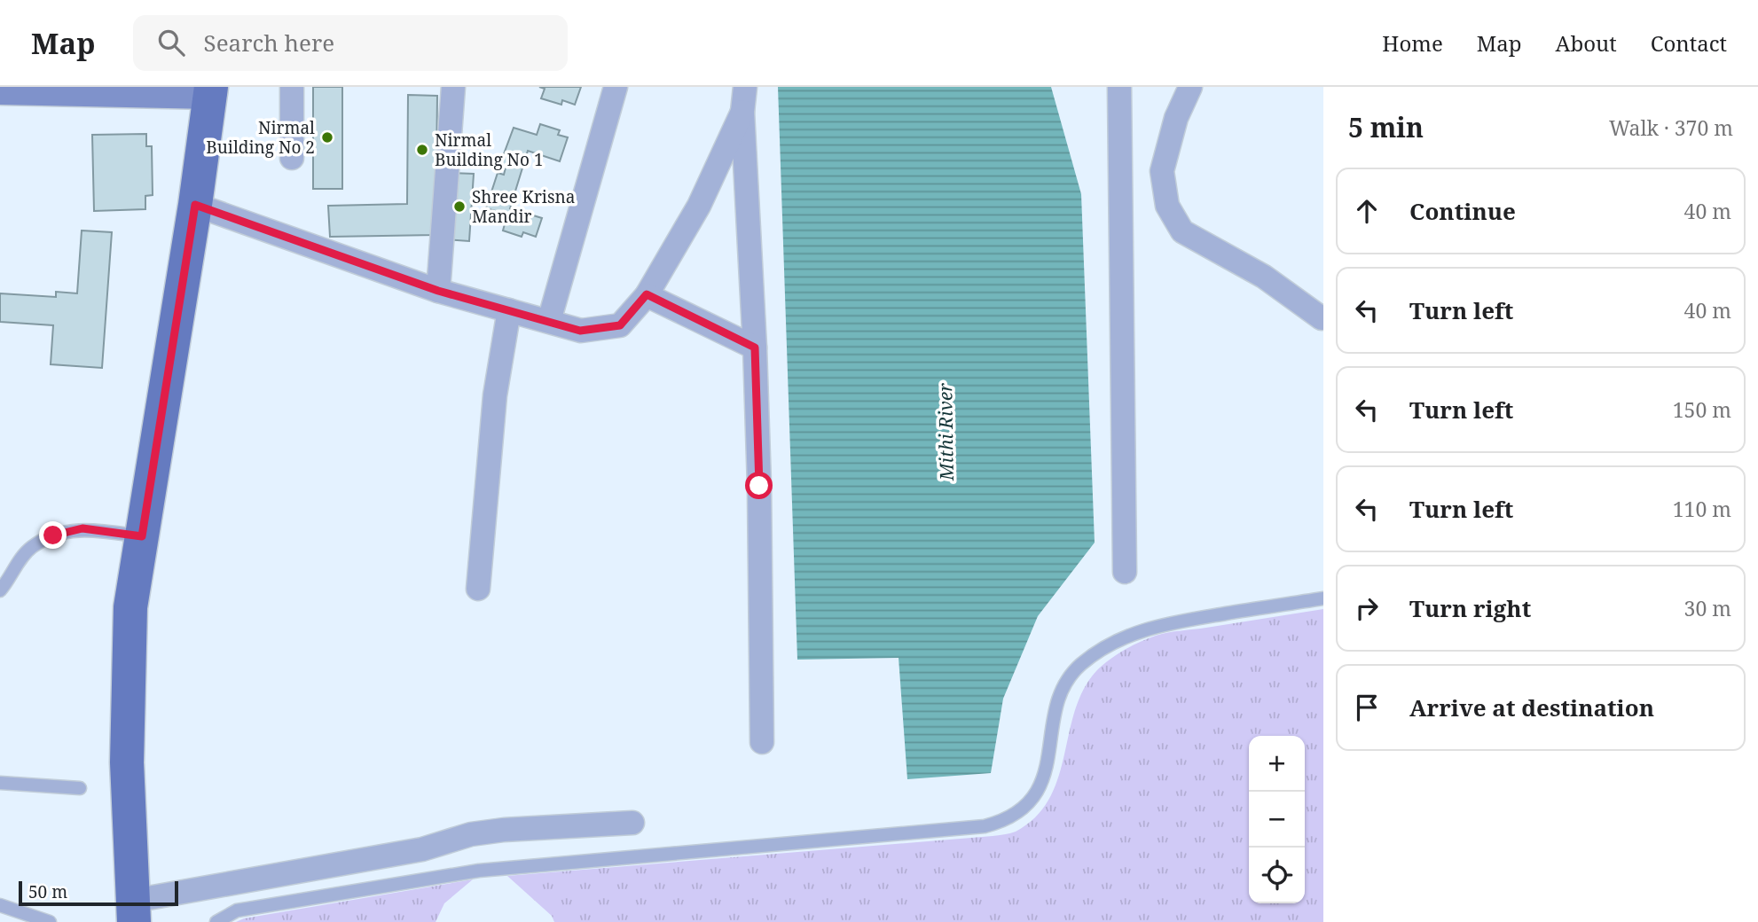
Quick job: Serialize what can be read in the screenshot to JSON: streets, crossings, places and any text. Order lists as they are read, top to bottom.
{
  "water": ["Mithi River"],
  "places": ["Nirmal Building No 2", "Nirmal Building No 1", "Shree Krisna Mandir"],
  "scale_bar": "50 m",
  "page": {
    "header": "Map",
    "search": "Search here",
    "nav": [
      "Home",
      "Map",
      "About",
      "Contact"
    ],
    "heading": ["5 min", "Walk · 370 m"],
    "list": [
      ["Continue", "40 m"],
      ["Turn left", "40 m"],
      ["Turn left", "150 m"],
      ["Turn left", "110 m"],
      ["Turn right", "30 m"],
      "Arrive at destination"
    ],
    "map_buttons": ["+", "−"],
    "scale": "50 m"
  }
}
